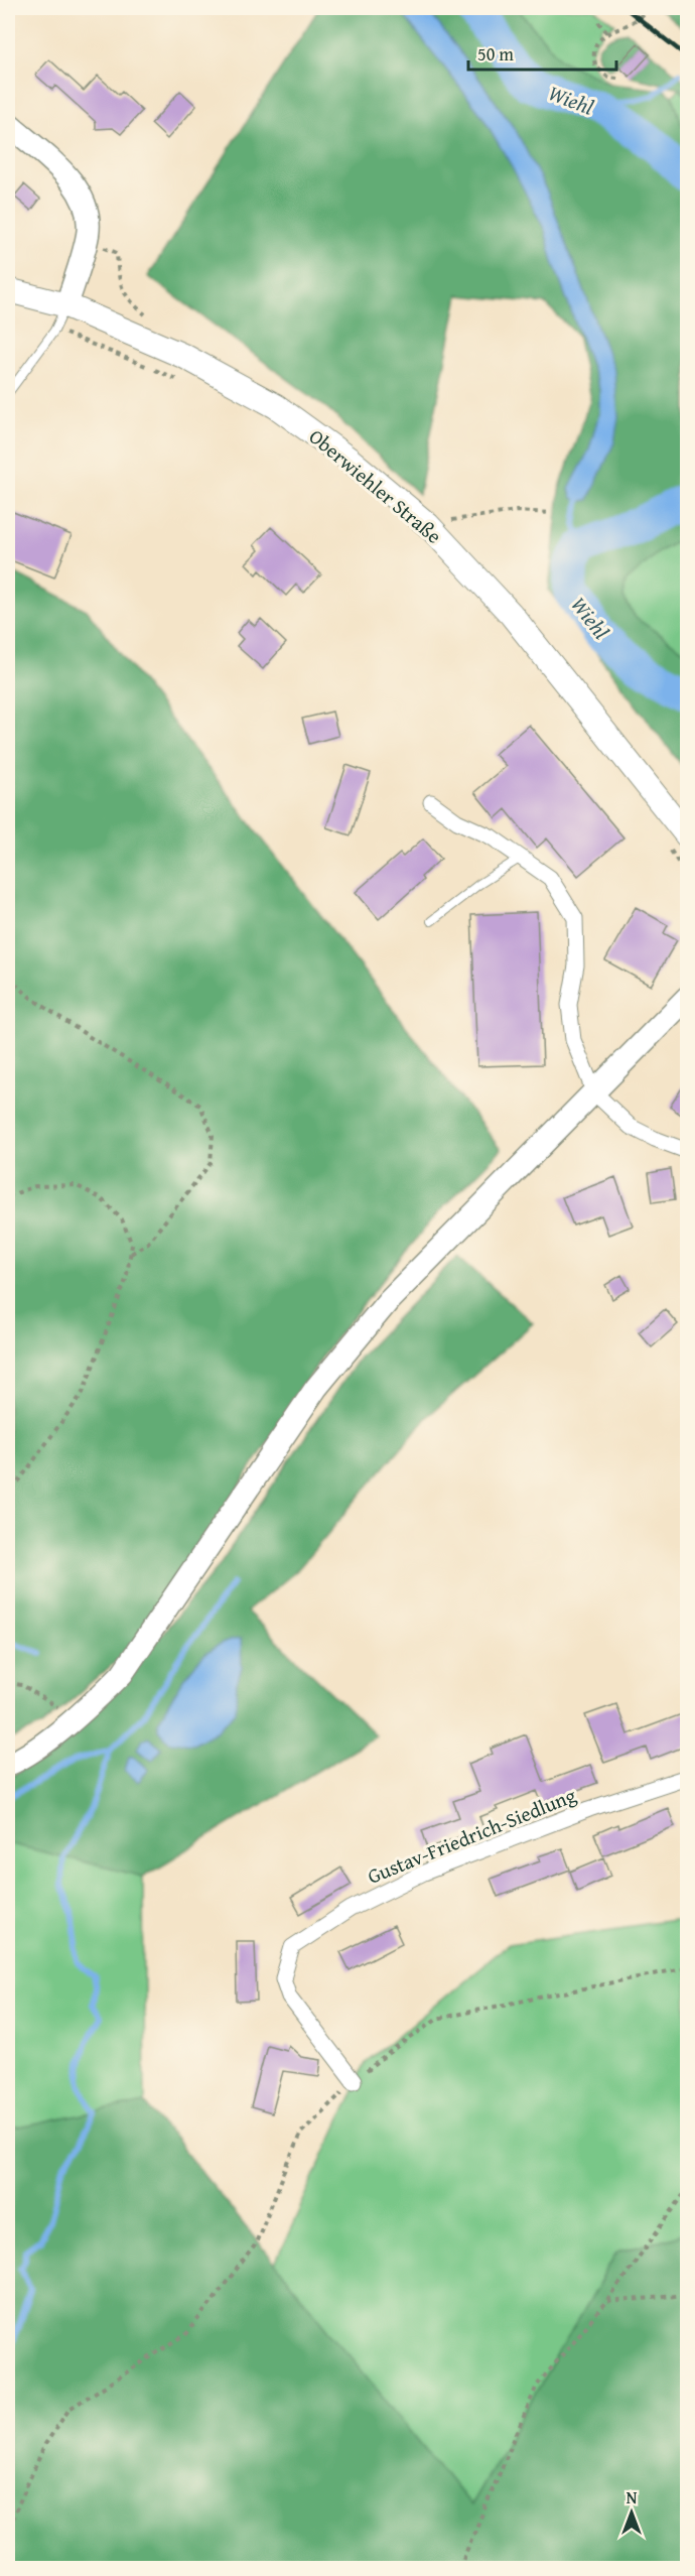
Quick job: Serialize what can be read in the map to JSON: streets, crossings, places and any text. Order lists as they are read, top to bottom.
{
  "streets": {
    "main road": ["Oberwiehler Straße"],
    "street": ["Gustav-Friedrich-Siedlung"]
  },
  "water": ["Wiehl"],
  "scale_bar": "50 m",
  "north": "top"
}
